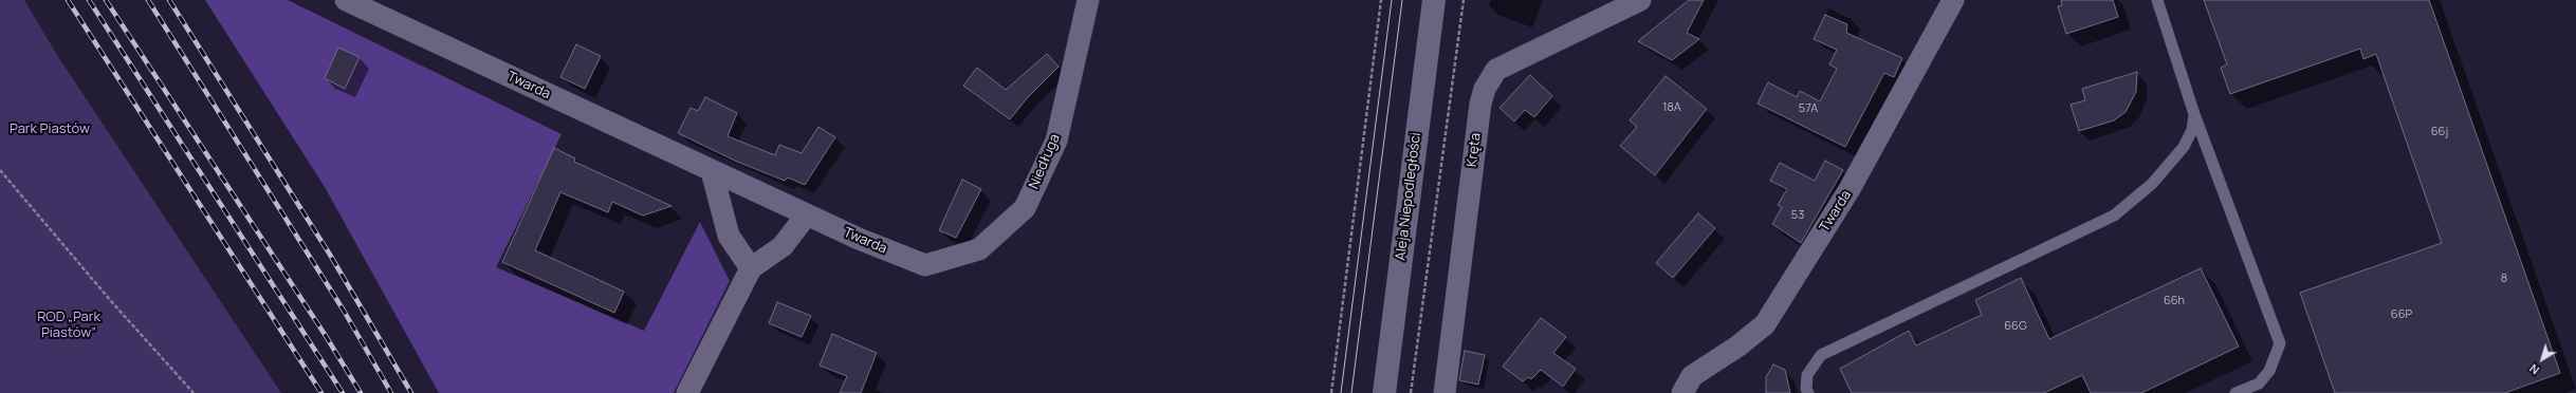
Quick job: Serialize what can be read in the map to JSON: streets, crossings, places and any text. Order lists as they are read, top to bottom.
{
  "streets": {
    "street": [
      "Twarda",
      "Kręta",
      "Niedługa",
      "Aleja Niepodległości"
    ]
  },
  "crossings": [
    ["Twarda", "Niedługa"]
  ],
  "parks": ["Park Piastów", "ROD „Park Piastów”"],
  "house_numbers": [
    "18A",
    "57A",
    "66j",
    "53",
    "8",
    "66h",
    "66P",
    "66G"
  ],
  "north": "bottom left"
}
